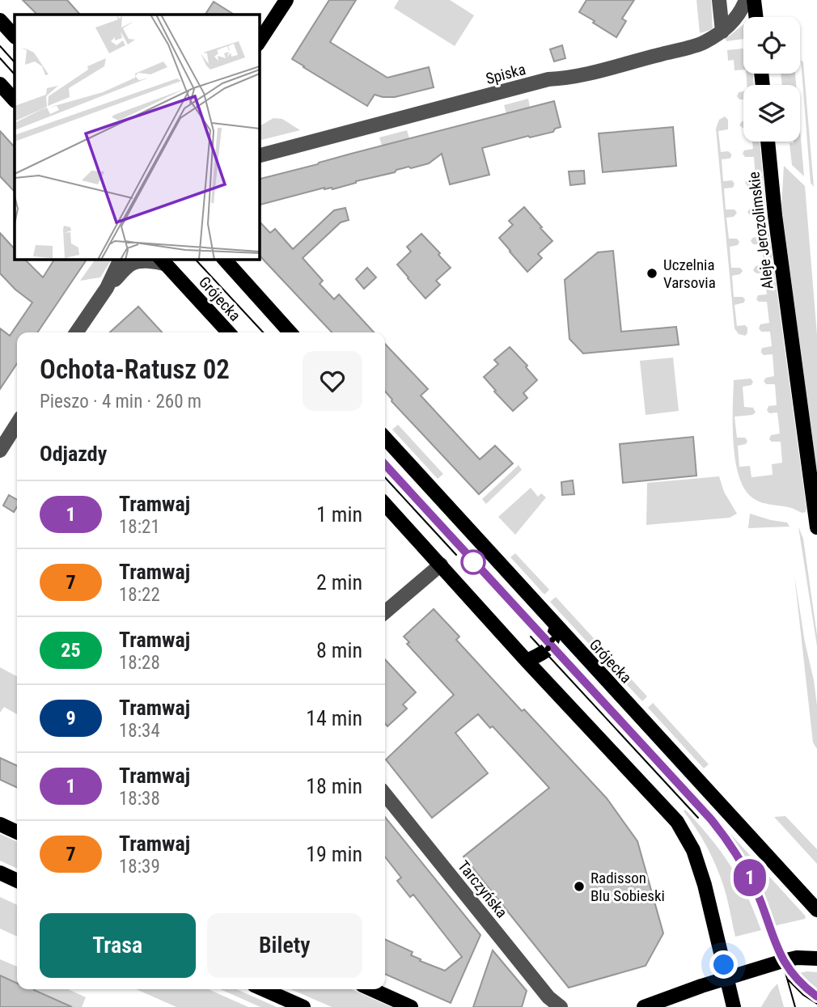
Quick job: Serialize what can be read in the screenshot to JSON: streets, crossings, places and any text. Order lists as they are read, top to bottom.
{
  "streets": {
    "main road": ["Aleje Jerozolimskie", "Grójecka"],
    "street": ["Spiska", "Tarczyńska"]
  },
  "places": ["Uczelnia Varsovia", "Radisson Blu Sobieski"],
  "lines": ["tram line 1"],
  "page": {
    "on_map": "1",
    "heading": [
      ["Ochota-Ratusz 02", "Pieszo · 4 min · 260 m"],
      "Odjazdy"
    ],
    "list": [
      {
        "mark": "1",
        "name": "Tramwaj",
        "note": "18:21",
        "value": "1 min"
      },
      {
        "mark": "7",
        "name": "Tramwaj",
        "note": "18:22",
        "value": "2 min"
      },
      {
        "mark": "25",
        "name": "Tramwaj",
        "note": "18:28",
        "value": "8 min"
      },
      {
        "mark": "9",
        "name": "Tramwaj",
        "note": "18:34",
        "value": "14 min"
      },
      {
        "mark": "1",
        "name": "Tramwaj",
        "note": "18:38",
        "value": "18 min"
      },
      {
        "mark": "7",
        "name": "Tramwaj",
        "note": "18:39",
        "value": "19 min"
      }
    ],
    "buttons": ["Trasa", "Bilety"]
  }
}
